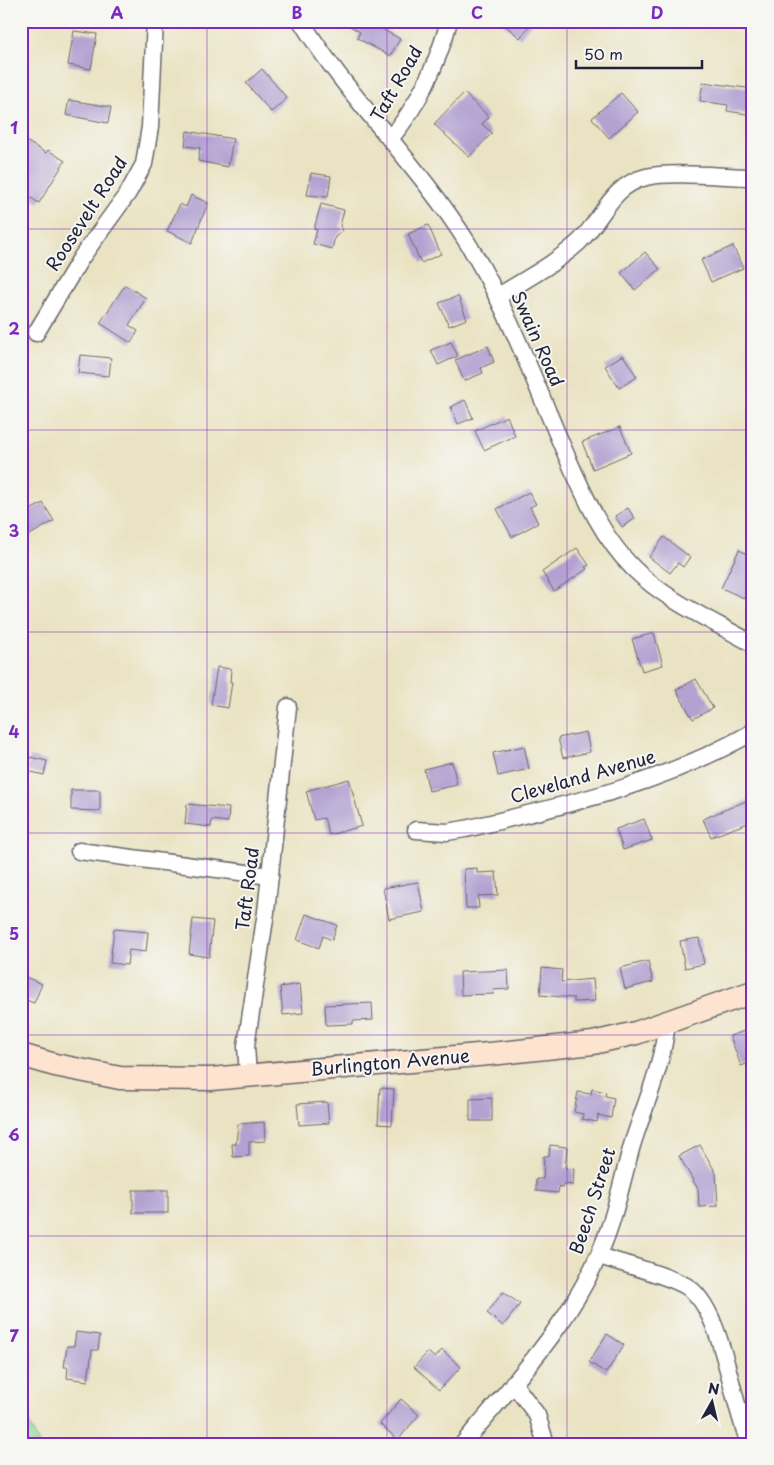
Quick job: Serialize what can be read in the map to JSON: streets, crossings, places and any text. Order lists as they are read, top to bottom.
{
  "streets": {
    "main road": ["Burlington Avenue"],
    "street": [
      "Taft Road",
      "Roosevelt Road",
      "Swain Road",
      "Cleveland Avenue",
      "Beech Street"
    ]
  },
  "crossings": [
    ["Taft Road", "Swain Road"],
    ["Taft Road", "Burlington Avenue"],
    ["Burlington Avenue", "Beech Street"]
  ],
  "scale_bar": "50 m",
  "north": "top",
  "grid": {
    "columns": [
      "A",
      "B",
      "C",
      "D"
    ],
    "rows": [
      "1",
      "2",
      "3",
      "4",
      "5",
      "6",
      "7"
    ]
  }
}
